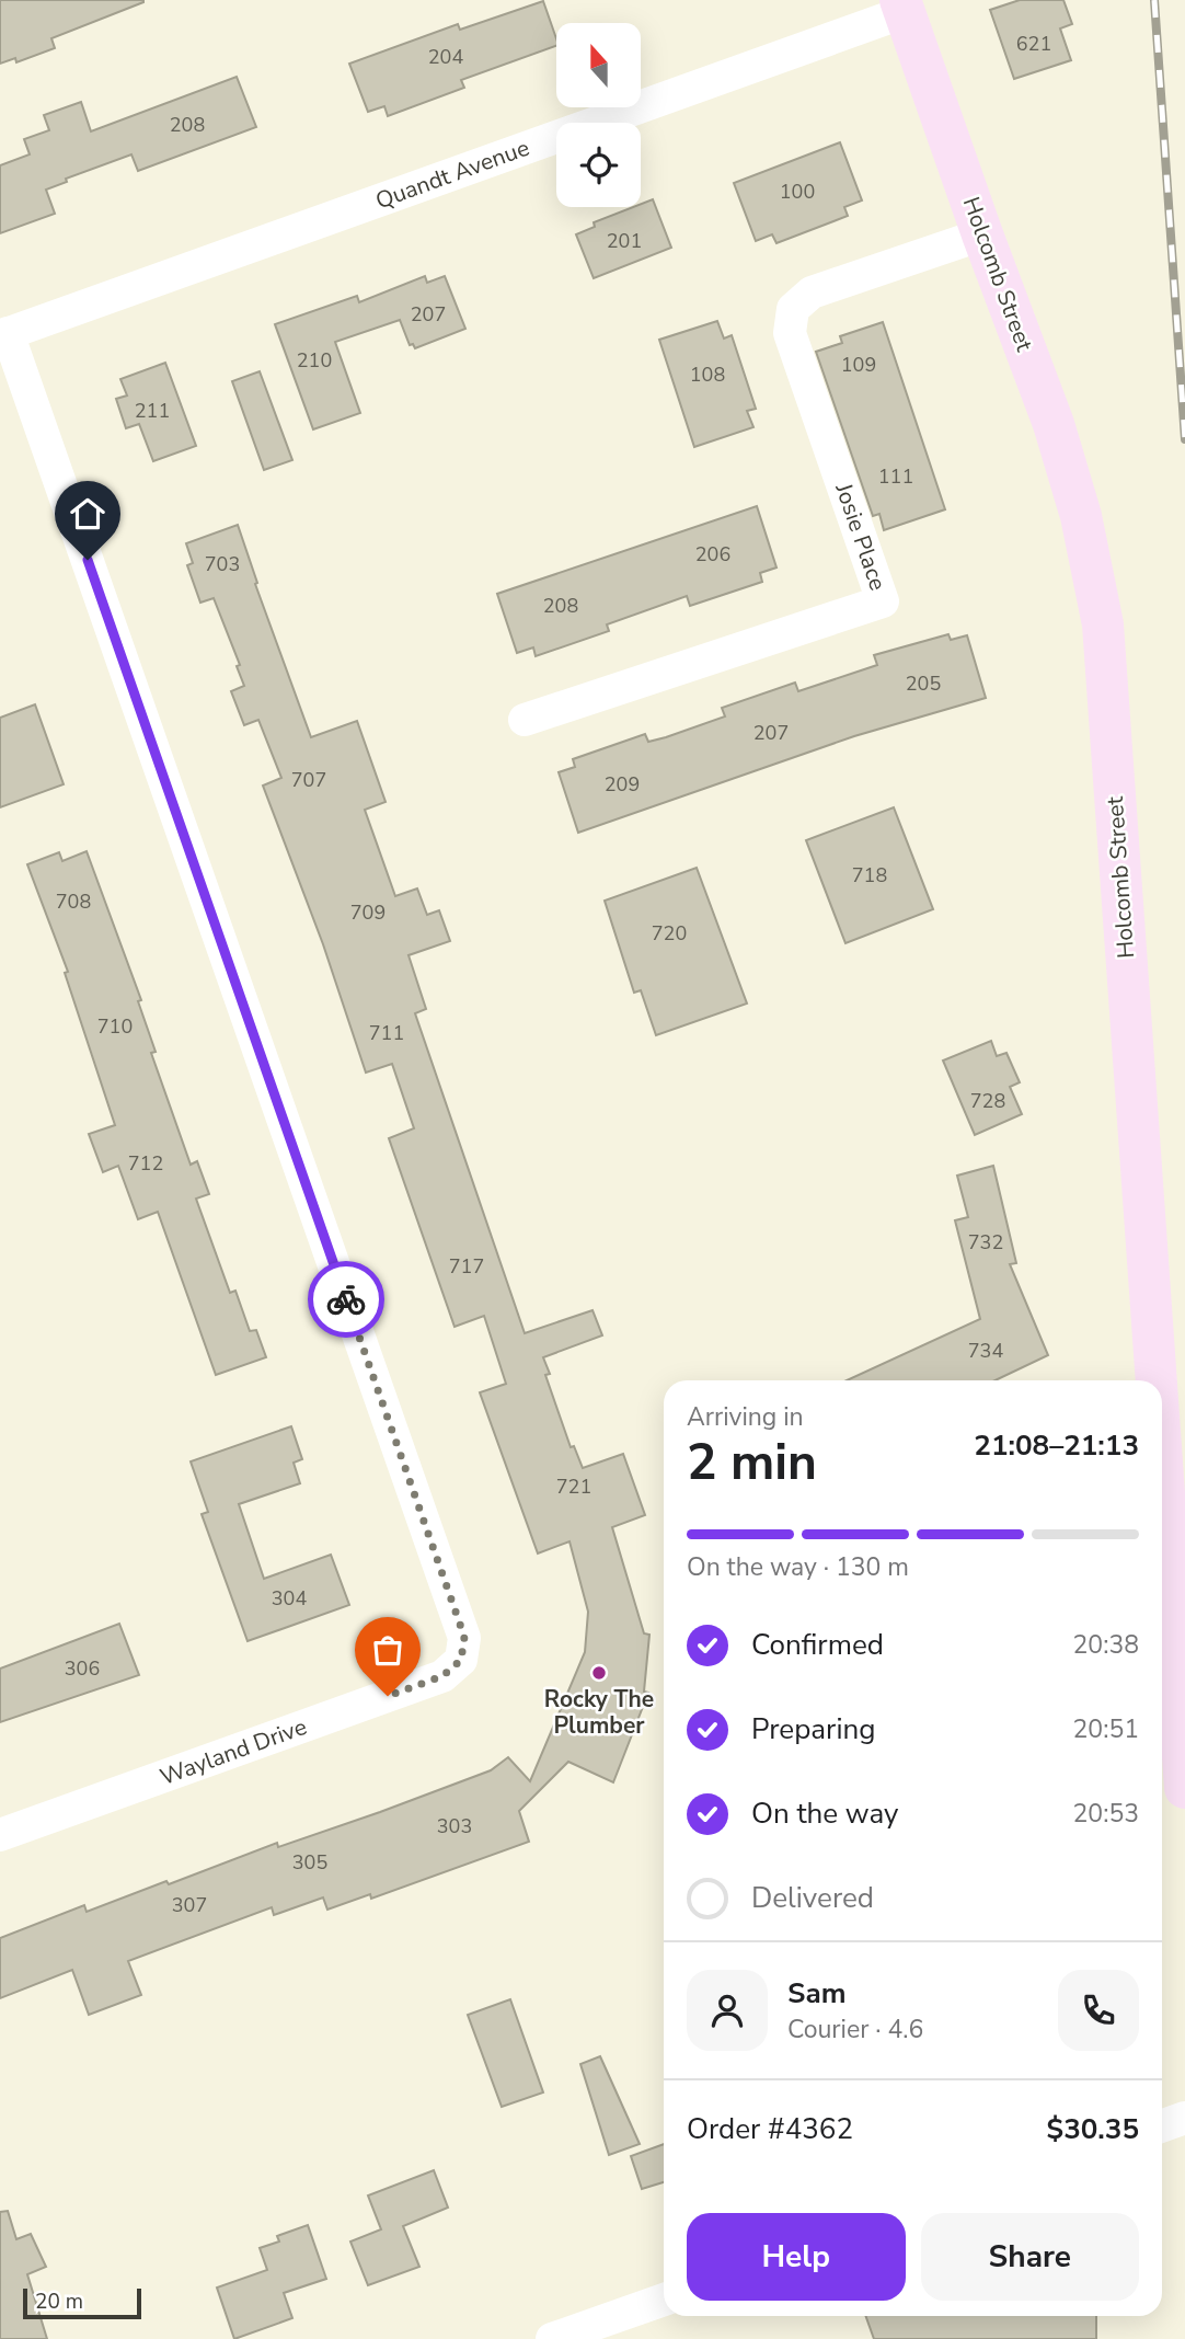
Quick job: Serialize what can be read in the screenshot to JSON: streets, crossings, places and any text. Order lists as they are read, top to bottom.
{
  "streets": {
    "street": [
      "Quandt Avenue",
      "Holcomb Street",
      "Josie Place",
      "Wayland Drive"
    ]
  },
  "crossings": [
    ["Quandt Avenue", "Holcomb Street"],
    ["Quandt Avenue", "Wayland Drive"],
    ["Holcomb Street", "Josie Place"]
  ],
  "places": ["Rocky The Plumber"],
  "house_numbers": [
    "621",
    "204",
    "208",
    "100",
    "201",
    "207",
    "210",
    "109",
    "108",
    "211",
    "111",
    "206",
    "703",
    "208",
    "205",
    "207",
    "707",
    "209",
    "718",
    "708",
    "709",
    "720",
    "710",
    "711",
    "728",
    "712",
    "732",
    "717",
    "734",
    "721",
    "304",
    "306",
    "303",
    "305",
    "307"
  ],
  "scale_bar": "20 m",
  "north": "top",
  "page": {
    "heading": ["2 min", "Arriving in", "21:08–21:13"],
    "panel": [
      "Sam",
      "Courier · 4.6",
      "Order #4362",
      "$30.35"
    ],
    "bar": "On the way · 130 m",
    "list": [
      ["Confirmed", "20:38"],
      ["Preparing", "20:51"],
      ["On the way", "20:53"],
      "Delivered"
    ],
    "buttons": ["Help", "Share"],
    "scale": "20 m"
  }
}
